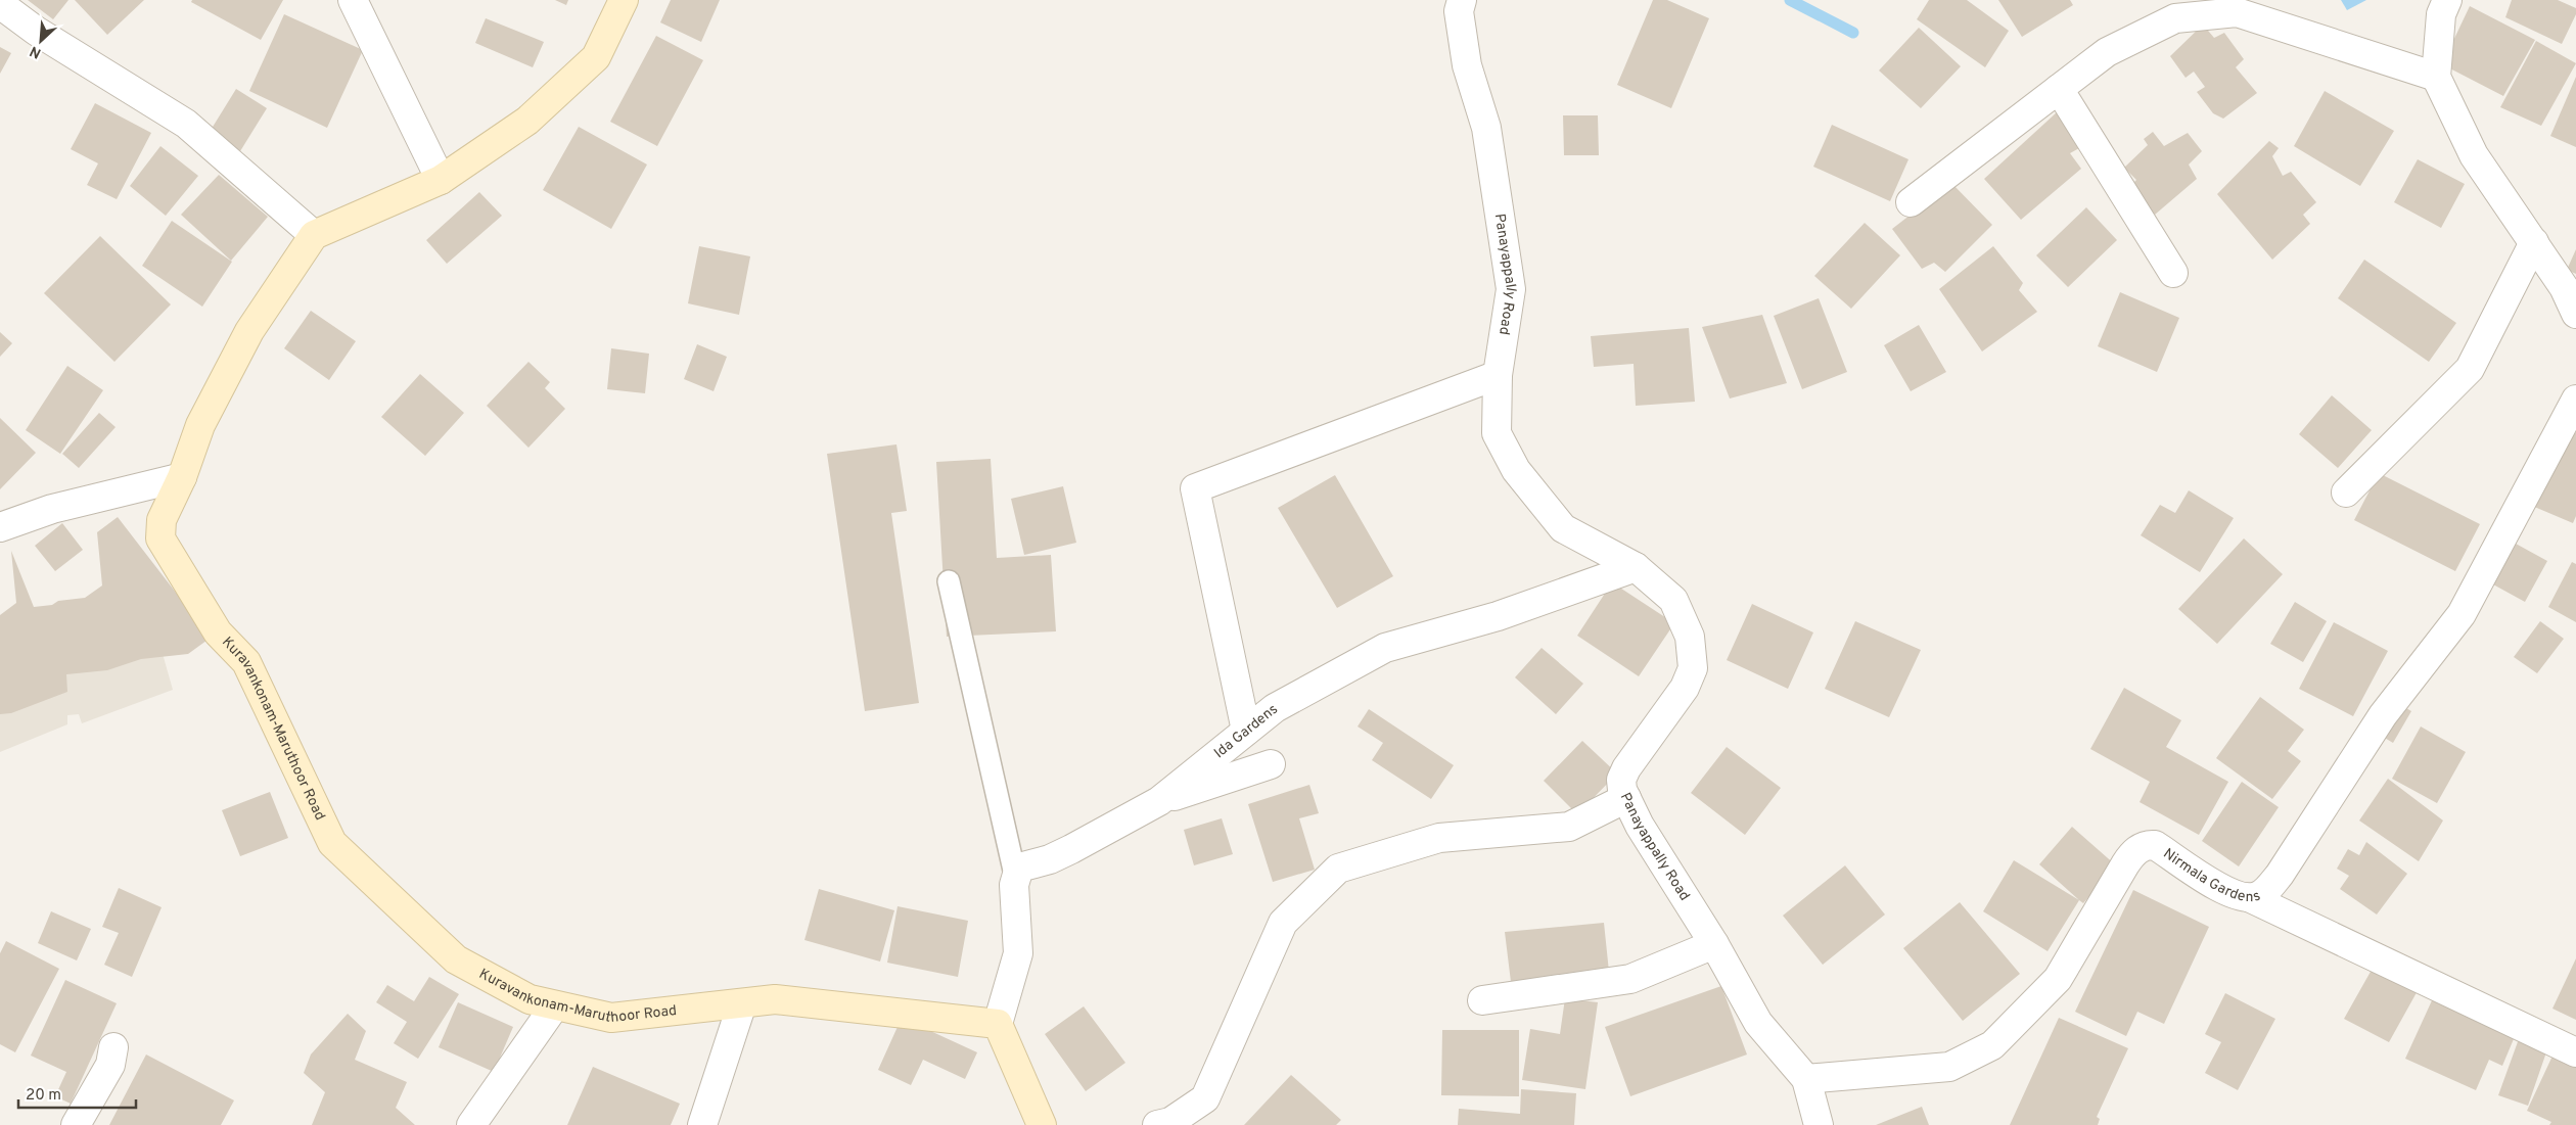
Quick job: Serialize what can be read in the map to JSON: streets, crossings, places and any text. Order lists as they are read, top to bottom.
{
  "streets": {
    "main road": ["Kuravankonam-Maruthoor Road"],
    "street": ["Panayappally Road", "Ida Gardens", "Nirmala Gardens"]
  },
  "crossings": [
    ["Panayappally Road", "Ida Gardens"],
    ["Panayappally Road", "Nirmala Gardens"]
  ],
  "scale_bar": "20 m",
  "north": "bottom left"
}
